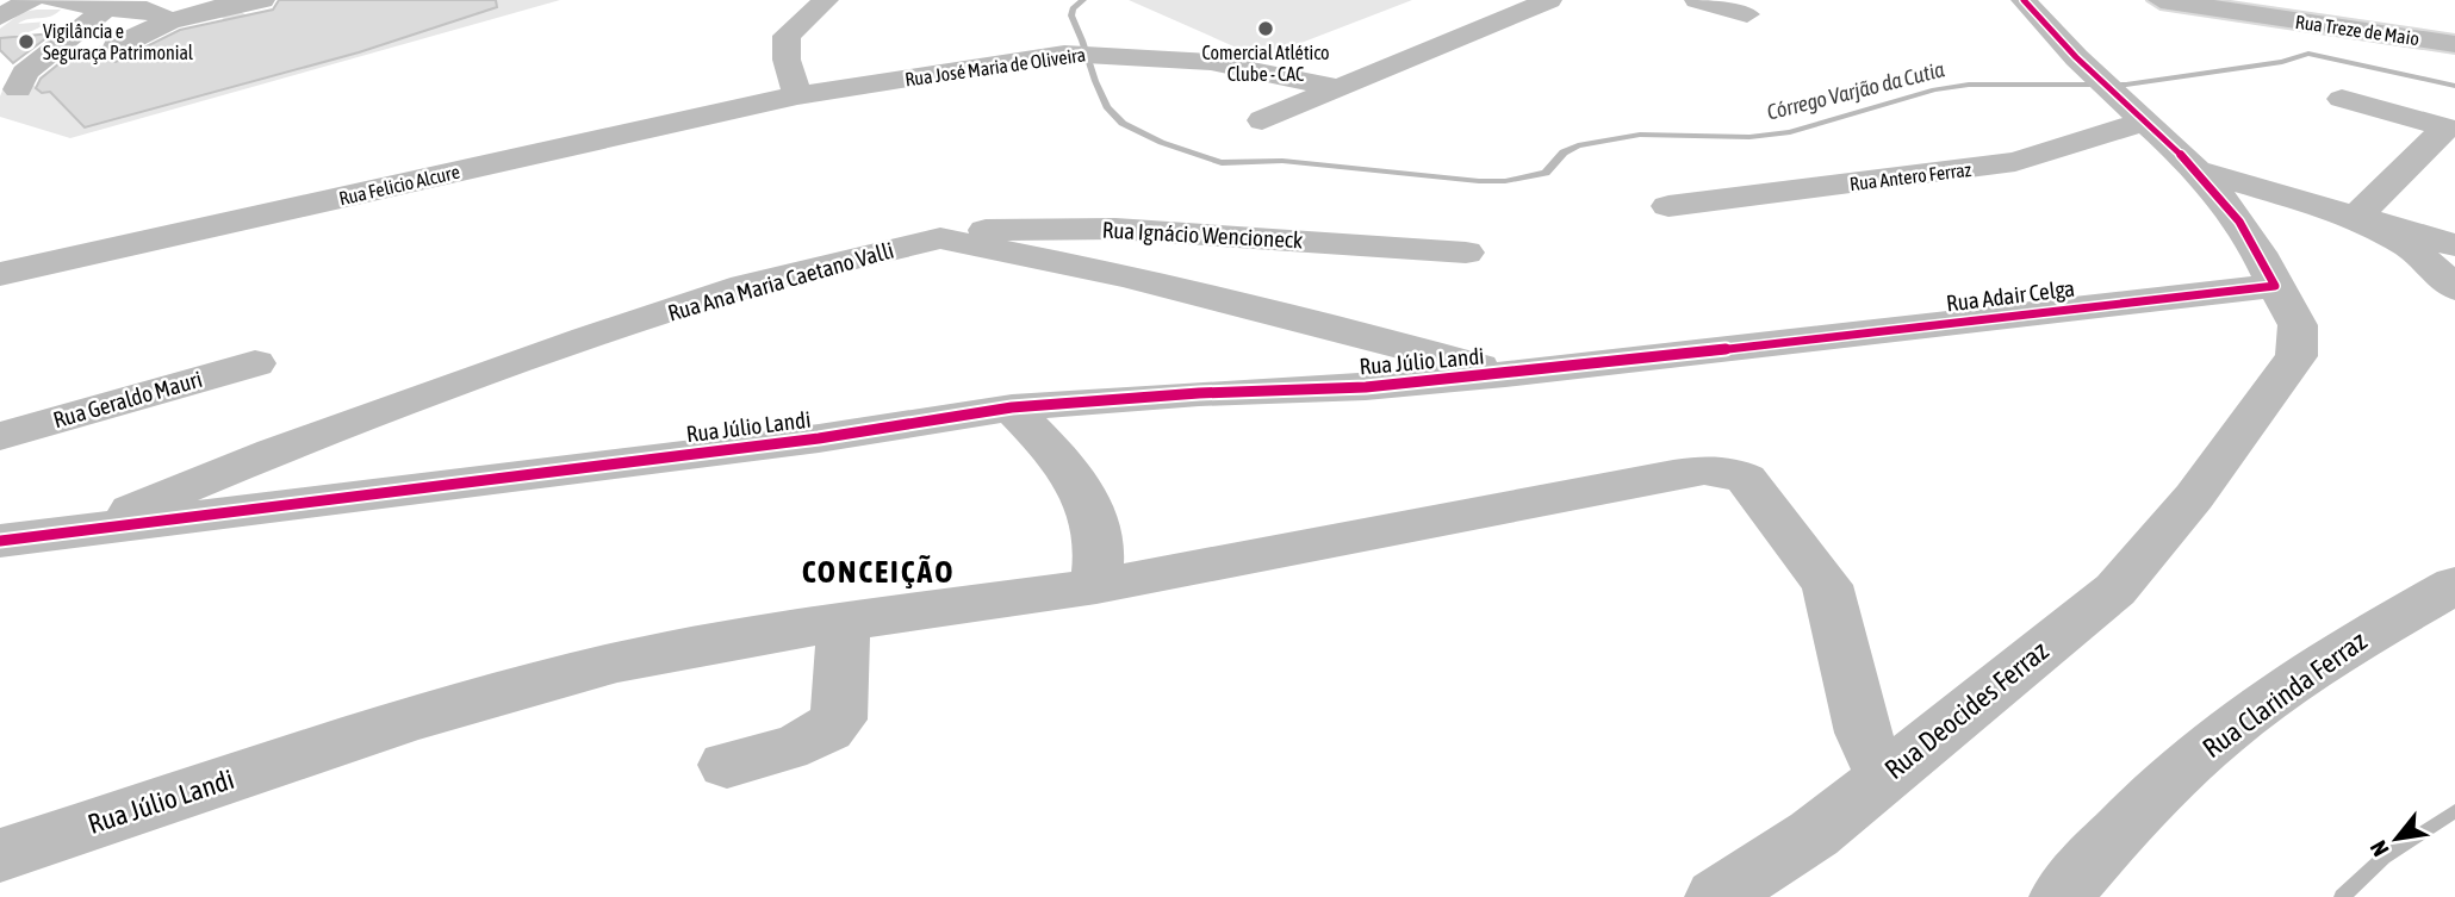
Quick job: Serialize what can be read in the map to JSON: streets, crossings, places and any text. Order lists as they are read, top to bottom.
{
  "streets": {
    "main road": [
      "Rua Treze de Maio",
      "Rua José Maria de Oliveira",
      "Rua Antero Ferraz",
      "Rua Felicio Alcure",
      "Rua Ignácio Wencioneck",
      "Rua Ana Maria Caetano Valli",
      "Rua Adair Celga",
      "Rua Júlio Landi",
      "Rua Geraldo Mauri",
      "Rua Clarinda Ferraz",
      "Rua Deocides Ferraz"
    ]
  },
  "crossings": [
    ["Rua José Maria de Oliveira", "Rua Felicio Alcure"],
    ["Rua Ignácio Wencioneck", "Rua Ana Maria Caetano Valli"],
    ["Rua Ana Maria Caetano Valli", "Rua Adair Celga"],
    ["Rua Ana Maria Caetano Valli", "Rua Júlio Landi"],
    ["Rua Adair Celga", "Rua Júlio Landi"],
    ["Rua Adair Celga", "Rua Deocides Ferraz"],
    ["Rua Júlio Landi", "Rua Deocides Ferraz"]
  ],
  "districts": ["CONCEIÇÃO"],
  "water": ["Córrego Varjão da Cutia"],
  "places": ["Comercial Atlético Clube - CAC", "Vigilância e Seguraça Patrimonial"],
  "north": "bottom left"
}
